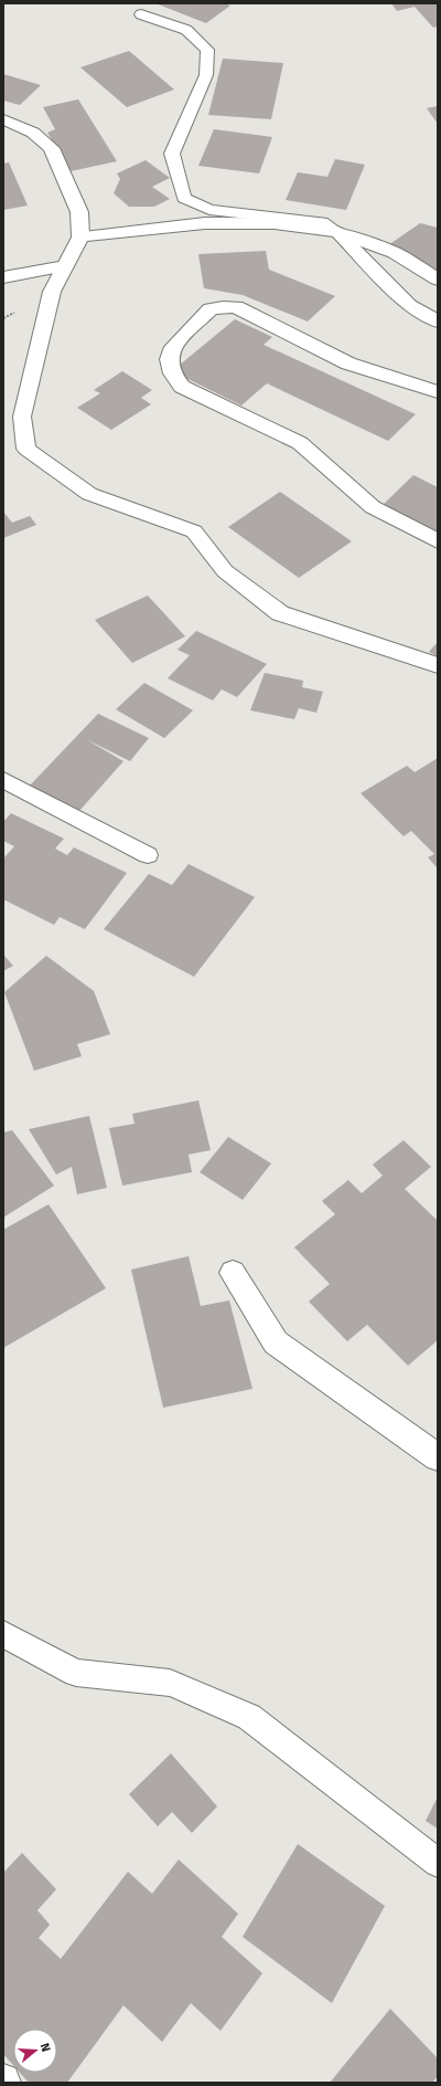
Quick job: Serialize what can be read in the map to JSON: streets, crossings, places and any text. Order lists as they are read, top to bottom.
{
  "north": "right"
}
